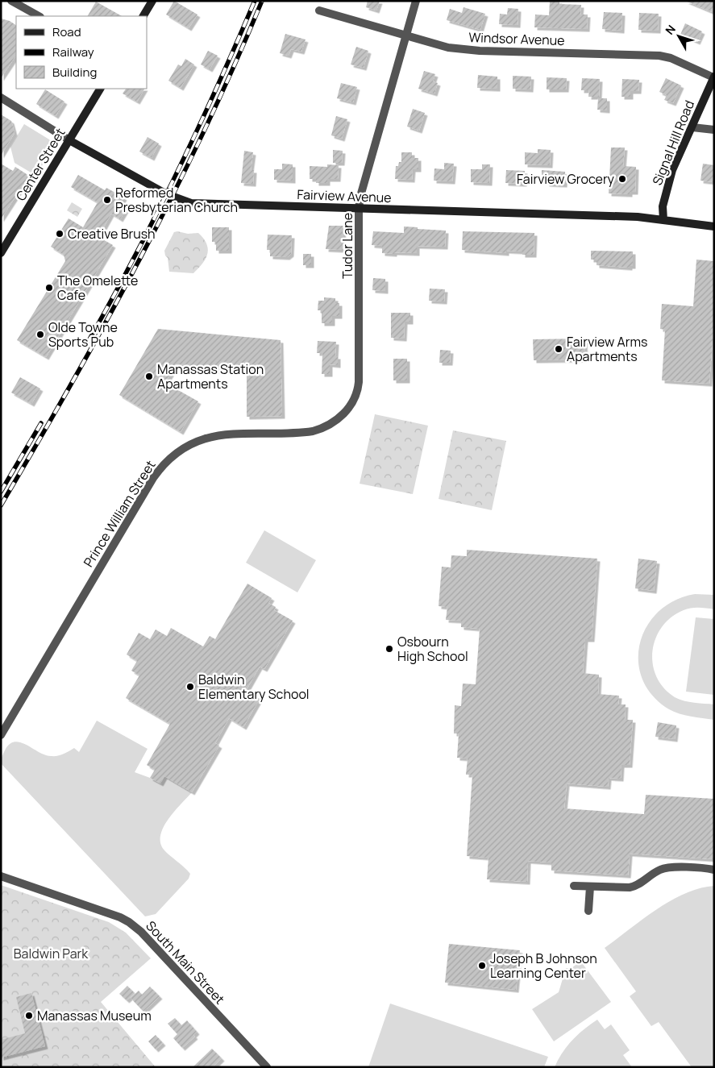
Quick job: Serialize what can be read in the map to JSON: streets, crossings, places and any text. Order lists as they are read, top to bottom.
{
  "streets": {
    "main road": ["Signal Hill Road", "Center Street", "Fairview Avenue"],
    "street": [
      "Windsor Avenue",
      "Tudor Lane",
      "Prince William Street",
      "South Main Street"
    ]
  },
  "crossings": [
    ["Windsor Avenue", "Signal Hill Road"],
    ["Windsor Avenue", "Tudor Lane"],
    ["Signal Hill Road", "Fairview Avenue"],
    ["Center Street", "Fairview Avenue"],
    ["Fairview Avenue", "Tudor Lane"],
    ["Tudor Lane", "Prince William Street"]
  ],
  "parks": ["Baldwin Park"],
  "places": [
    "Fairview Grocery",
    "Reformed Presbyterian Church",
    "Creative Brush",
    "The Omelette Cafe",
    "Olde Towne Sports Pub",
    "Fairview Arms Apartments",
    "Manassas Station Apartments",
    "Osbourn High School",
    "Baldwin Elementary School",
    "Joseph B Johnson Learning Center",
    "Manassas Museum"
  ],
  "legend": ["Road", "Railway", "Building"],
  "north": "top left"
}
